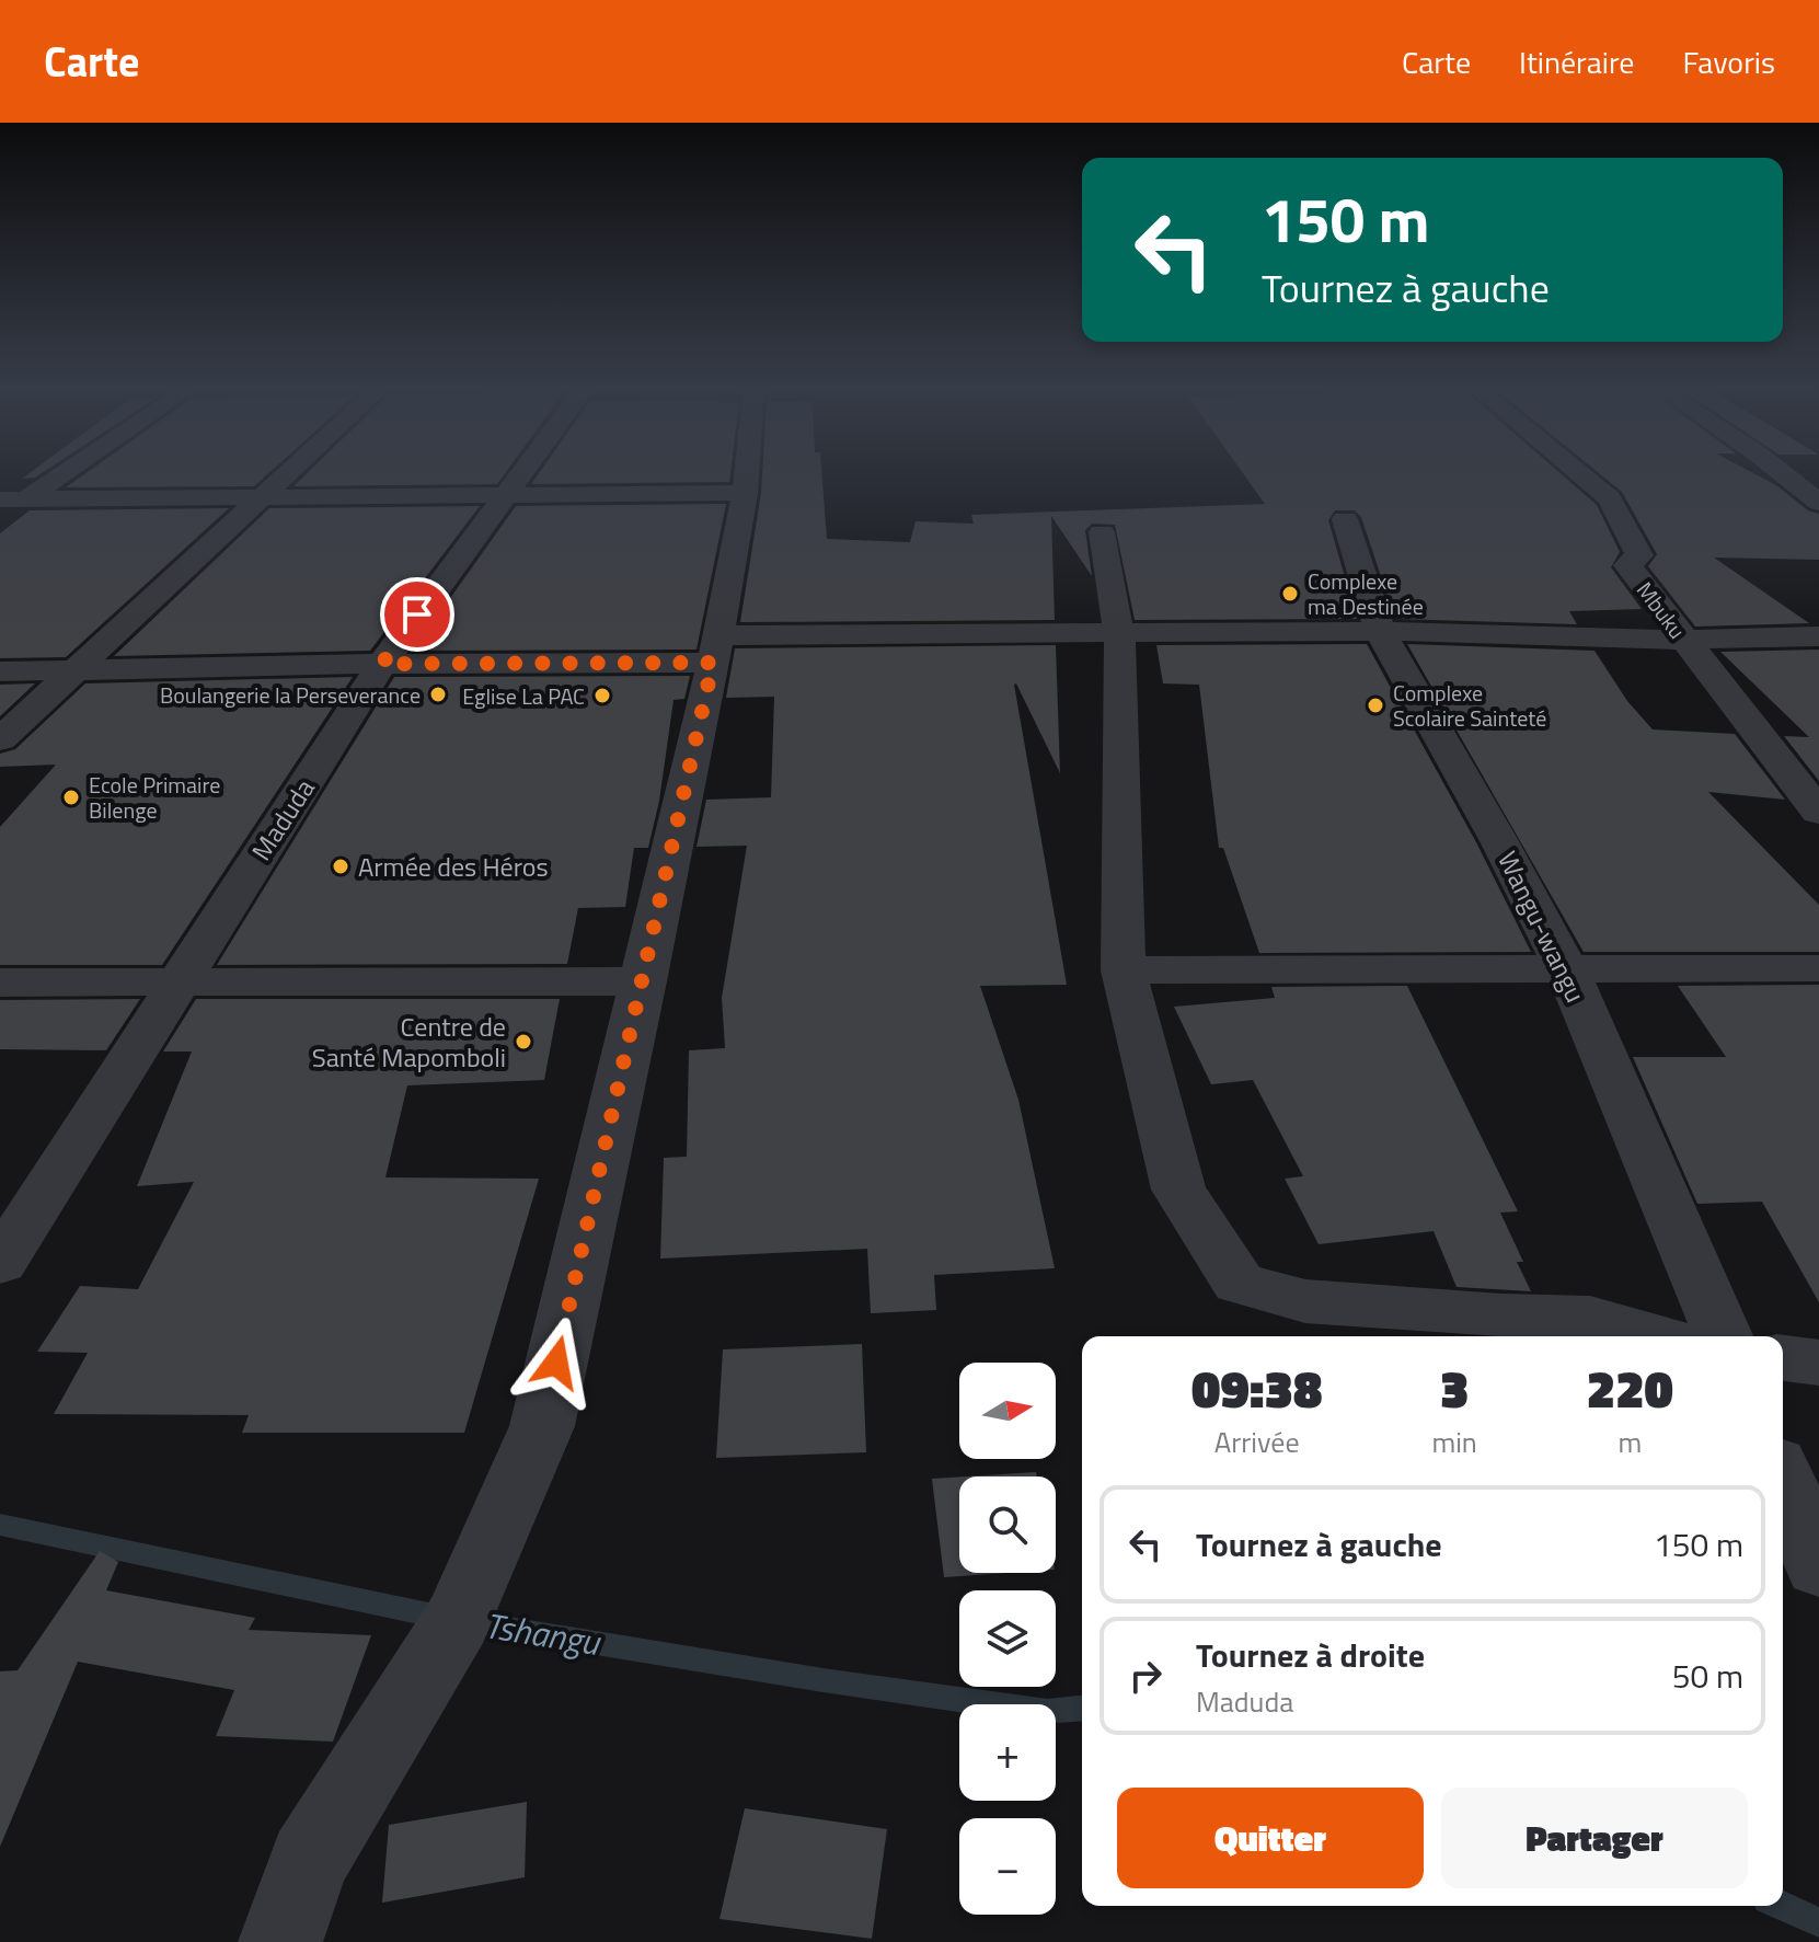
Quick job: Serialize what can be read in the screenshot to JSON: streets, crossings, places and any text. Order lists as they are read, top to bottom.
{
  "streets": {
    "street": ["Mbuku", "Maduda", "Wangu-wangu"]
  },
  "water": ["Tshangu"],
  "places": [
    "Complexe ma Destinée",
    "Boulangerie la Perseverance",
    "Eglise La PAC",
    "Complexe Scolaire Sainteté",
    "Ecole Primaire Bilenge",
    "Armée des Héros",
    "Centre de Santé Mapomboli"
  ],
  "north": "right",
  "page": {
    "header": "Carte",
    "nav": ["Carte", "Itinéraire", "Favoris"],
    "turn": ["150 m", "Tournez à gauche"],
    "eta": [
      "09:38",
      "Arrivée",
      "3",
      "min",
      "220",
      "m"
    ],
    "map_buttons": ["+", "−"],
    "list": [
      {
        "name": "Tournez à gauche",
        "value": "150 m"
      },
      {
        "name": "Tournez à droite",
        "note": "Maduda",
        "value": "50 m"
      }
    ],
    "buttons": ["Quitter", "Partager"]
  }
}
